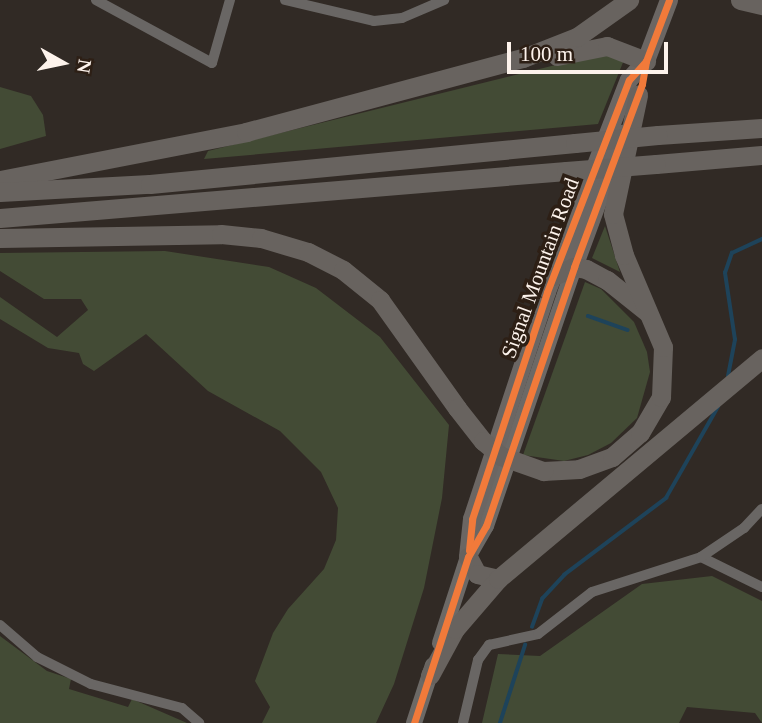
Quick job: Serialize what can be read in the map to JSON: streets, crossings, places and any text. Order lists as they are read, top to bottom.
{
  "streets": {
    "main road": ["Signal Mountain Road"]
  },
  "scale_bar": "100 m",
  "north": "right"
}
